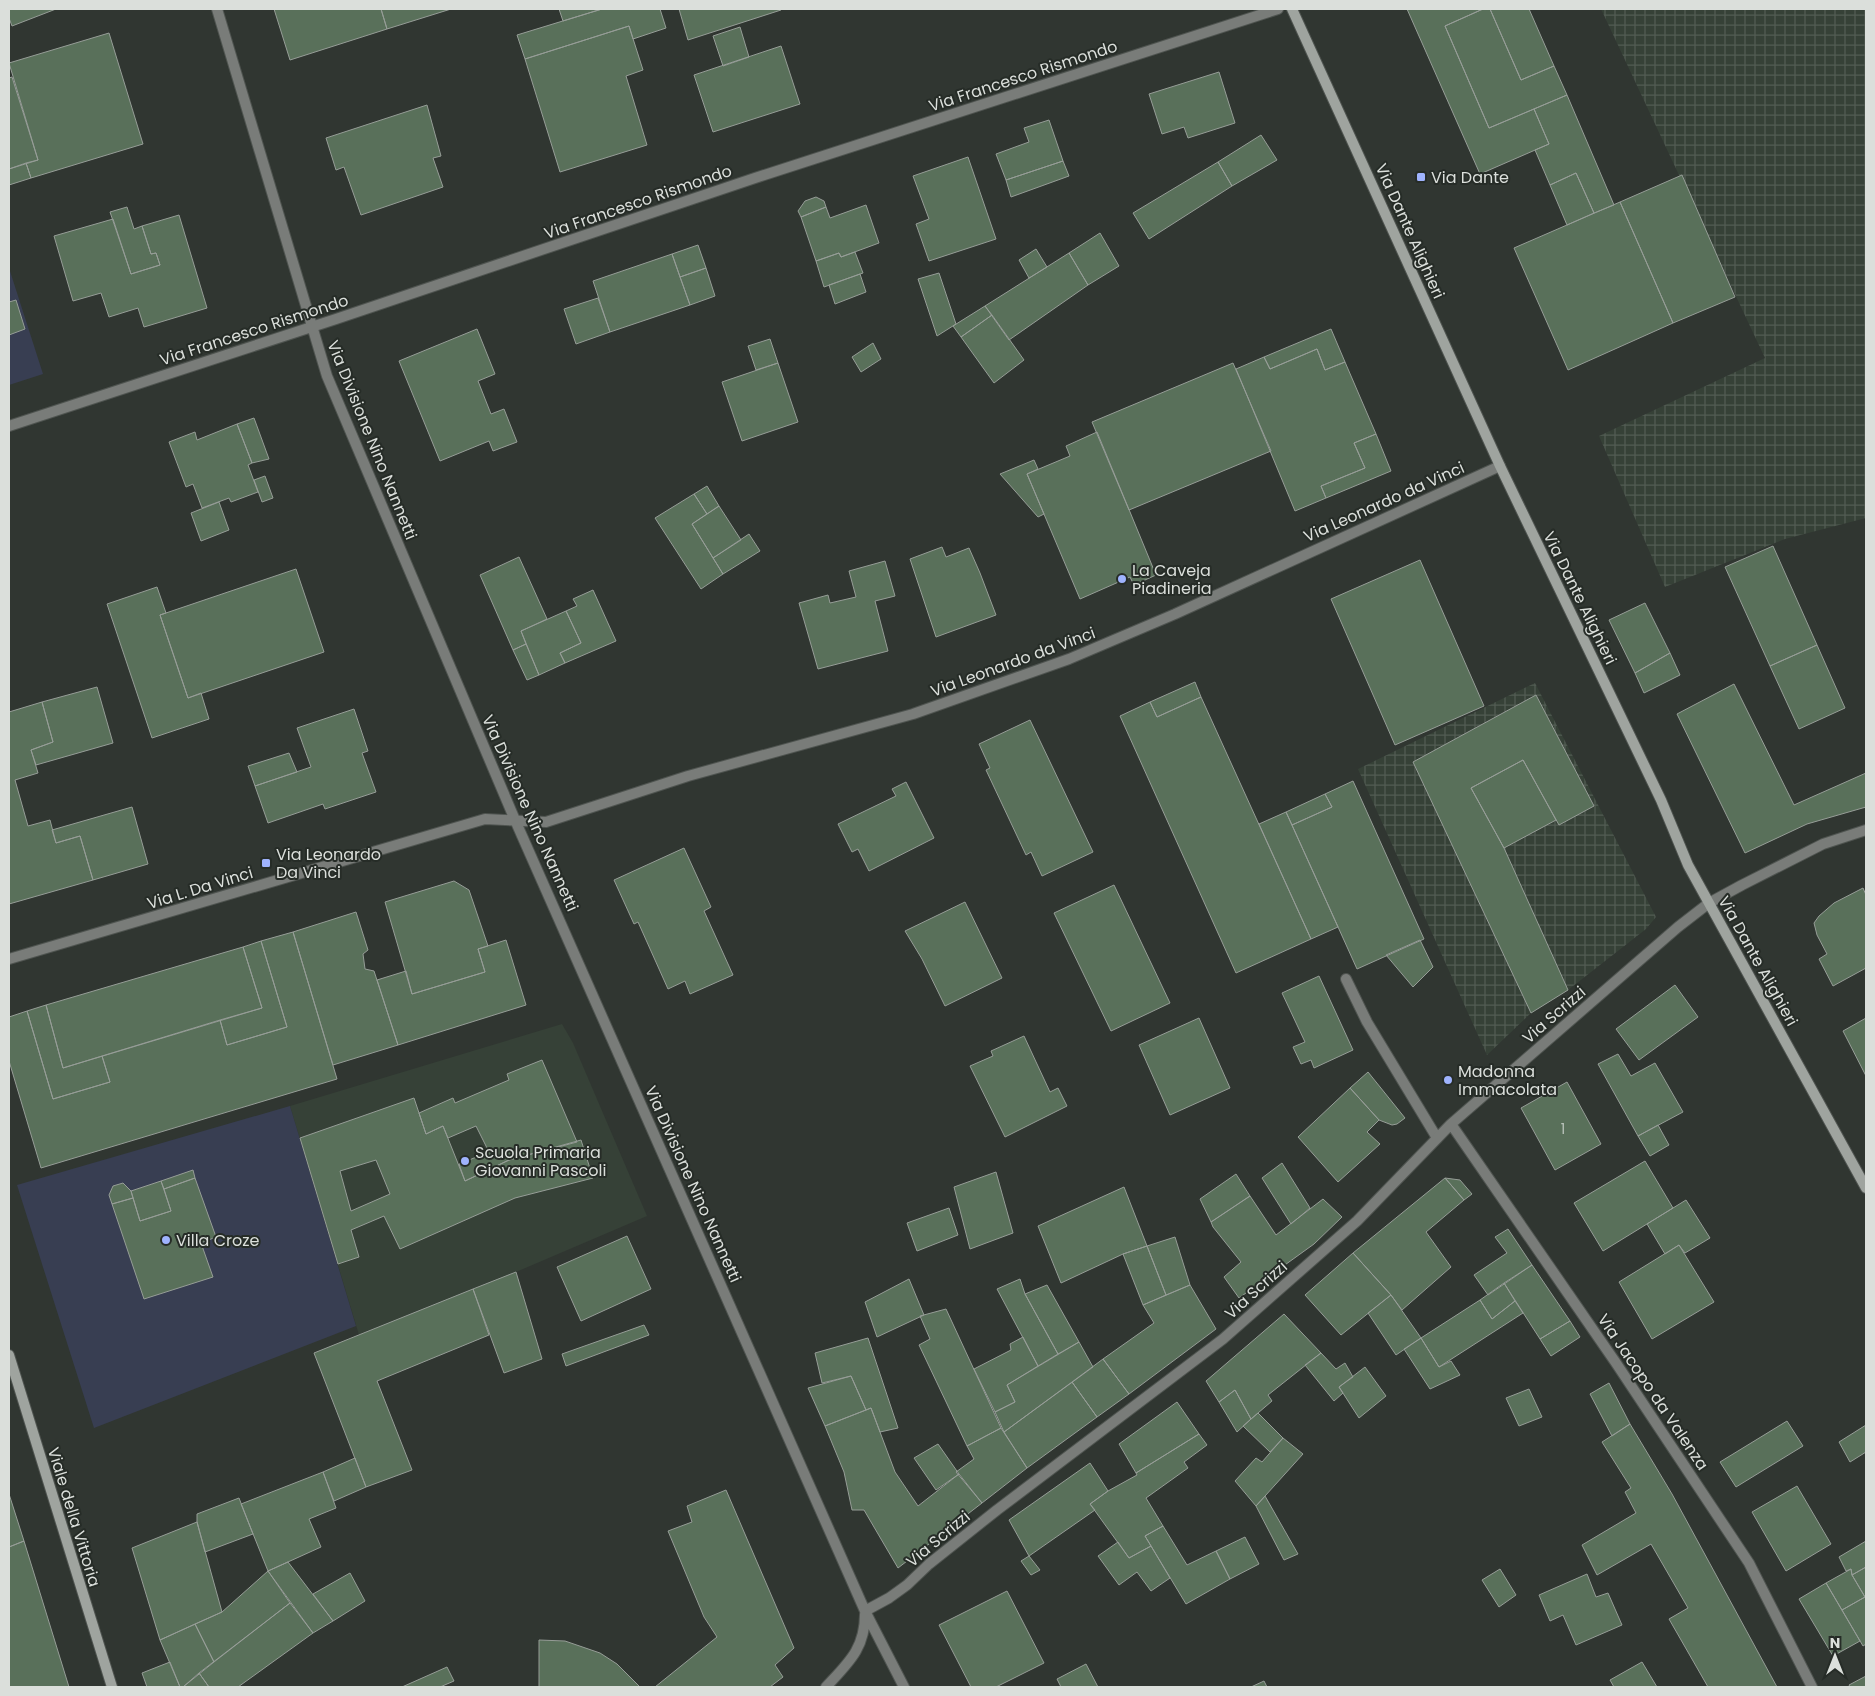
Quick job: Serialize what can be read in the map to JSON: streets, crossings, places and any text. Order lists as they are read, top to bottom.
{
  "streets": {
    "main road": ["Via Dante Alighieri", "Viale della Vittoria"],
    "street": [
      "Via Francesco Rismondo",
      "Via Divisione Nino Nannetti",
      "Via Leonardo da Vinci",
      "Via L. Da Vinci",
      "Via Scrizzi",
      "Via Jacopo da Valenza"
    ]
  },
  "crossings": [
    ["Via Francesco Rismondo", "Via Divisione Nino Nannetti"],
    ["Via Dante Alighieri", "Via Leonardo da Vinci"],
    ["Via Dante Alighieri", "Via Scrizzi"],
    ["Via Divisione Nino Nannetti", "Via Leonardo da Vinci"],
    ["Via Divisione Nino Nannetti", "Via L. Da Vinci"],
    ["Via Divisione Nino Nannetti", "Via Scrizzi"],
    ["Via Leonardo da Vinci", "Via L. Da Vinci"],
    ["Via Scrizzi", "Via Jacopo da Valenza"]
  ],
  "places": {
    "transit": ["Via Dante", "Via Leonardo Da Vinci"],
    "other": [
      "La Caveja Piadineria",
      "Madonna Immacolata",
      "Scuola Primaria Giovanni Pascoli",
      "Villa Croze"
    ]
  },
  "house_numbers": ["1"],
  "north": "top"
}
